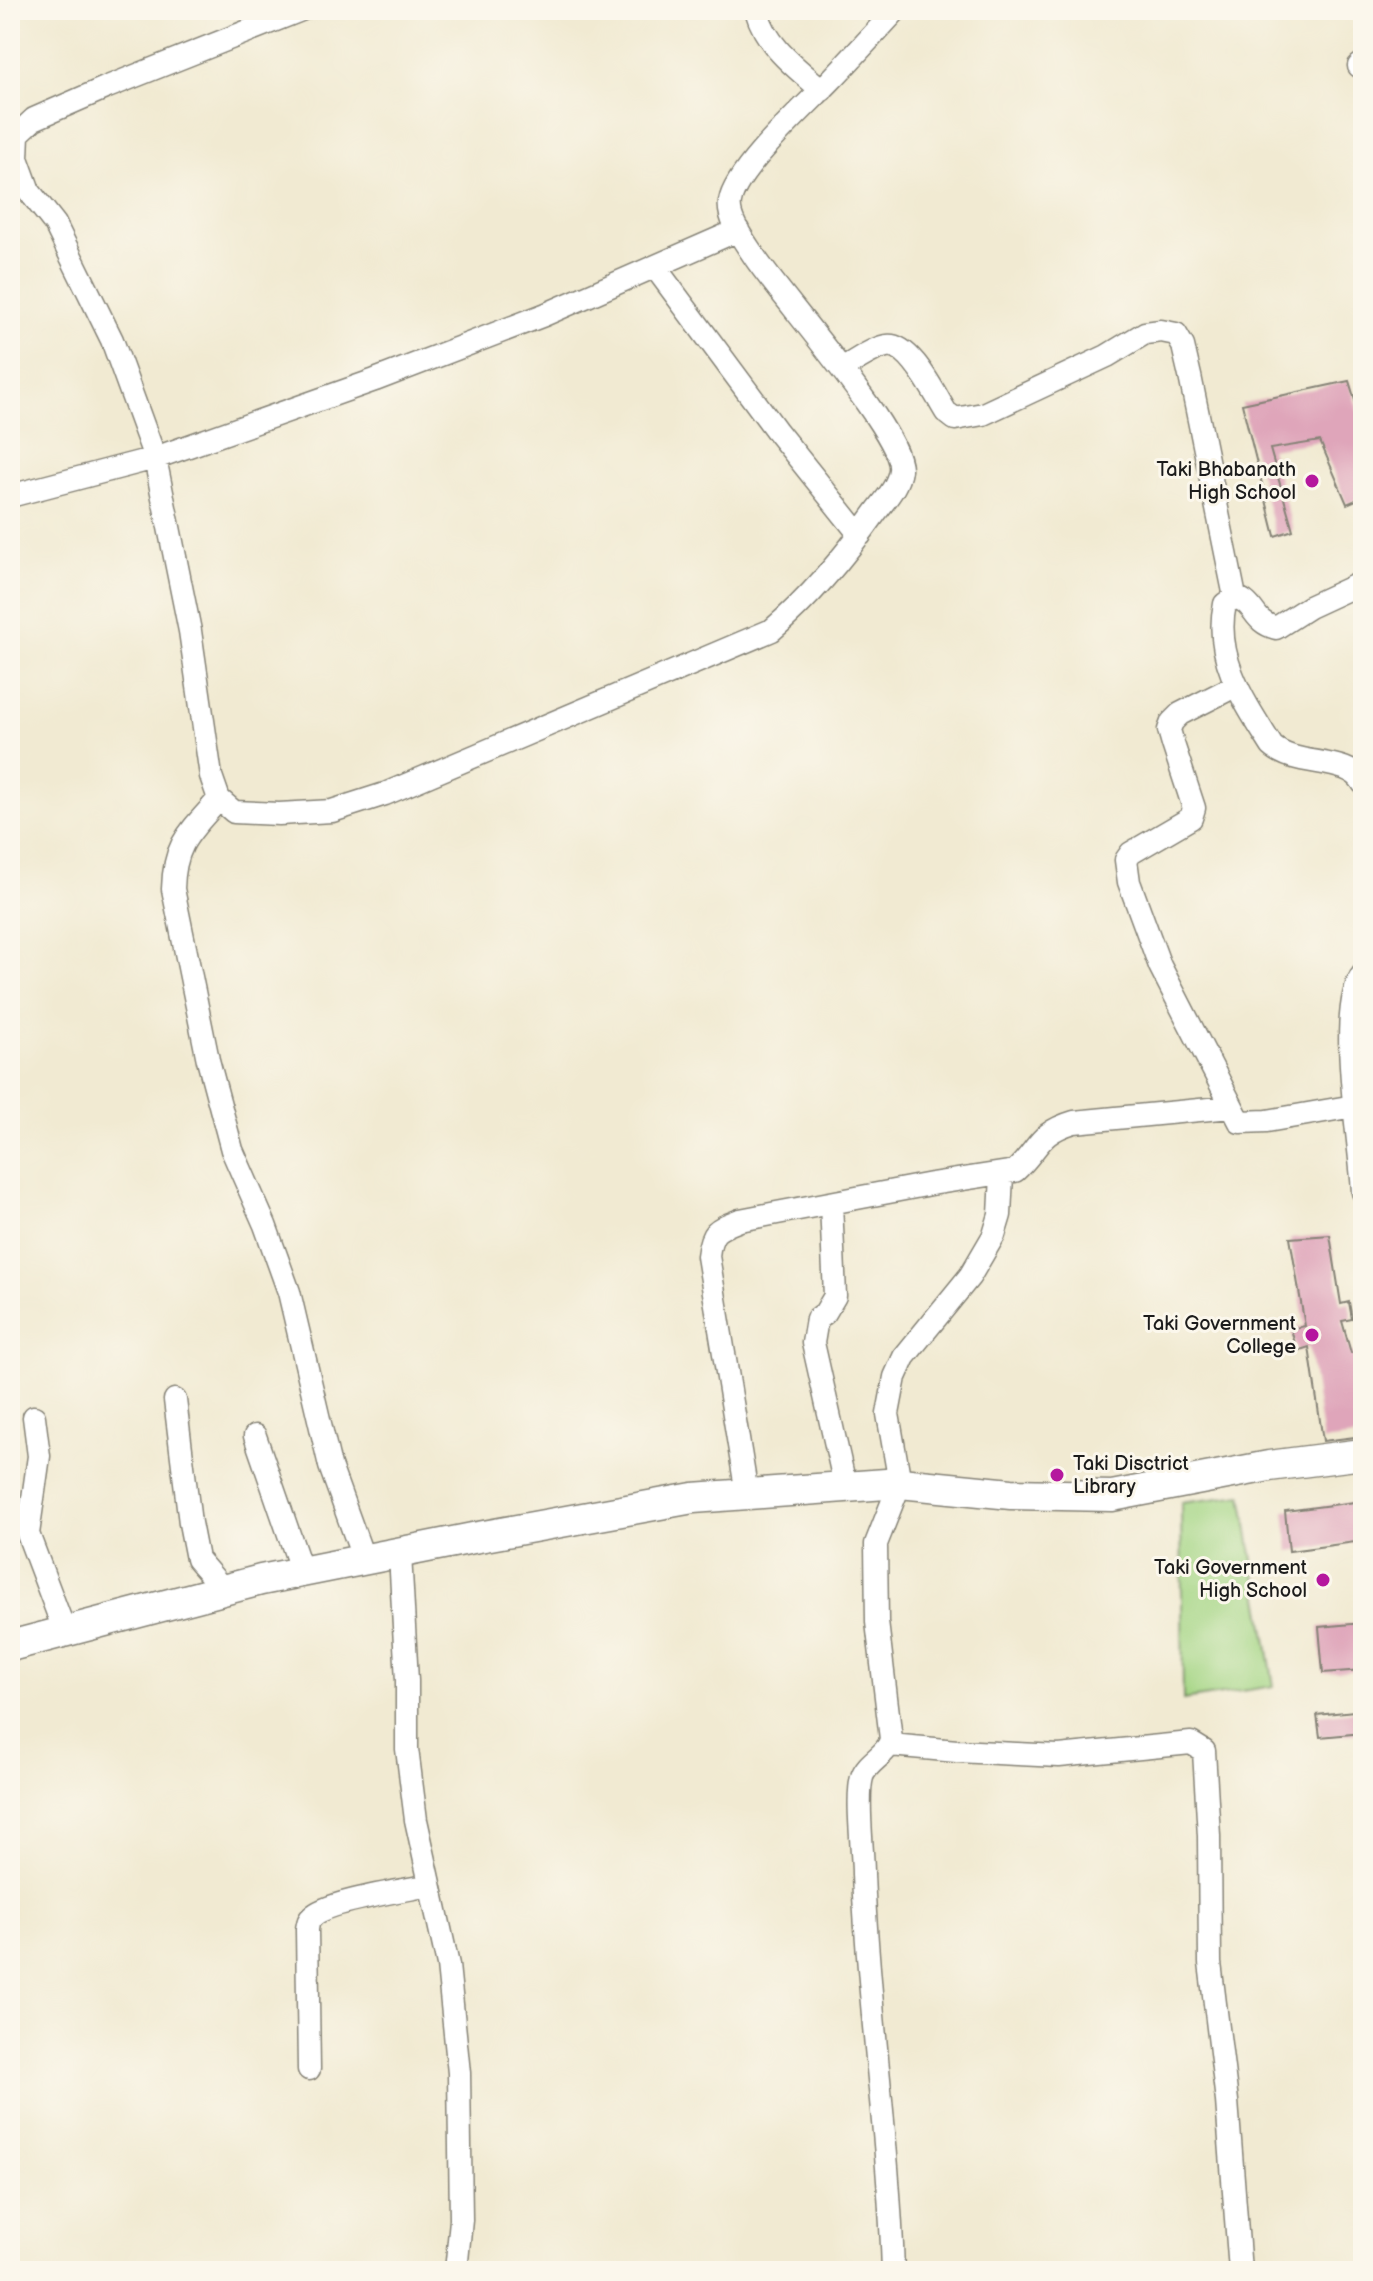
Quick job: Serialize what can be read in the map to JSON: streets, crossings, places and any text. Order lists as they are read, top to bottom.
{
  "places": [
    "Taki Bhabanath High School",
    "Taki Government College",
    "Taki Disctrict Library",
    "Taki Government High School"
  ]
}
